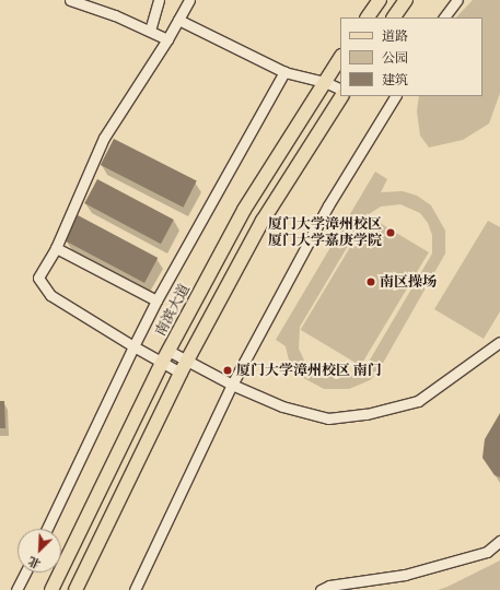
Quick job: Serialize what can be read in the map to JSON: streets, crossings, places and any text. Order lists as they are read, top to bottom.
{
  "streets": {
    "main road": ["南滨大道"]
  },
  "places": ["厦门大学漳州校区 厦门大学嘉庚学院", "南区操场", "厦门大学漳州校区 南门"],
  "legend": ["道路", "公园", "建筑"],
  "north": "bottom left"
}
